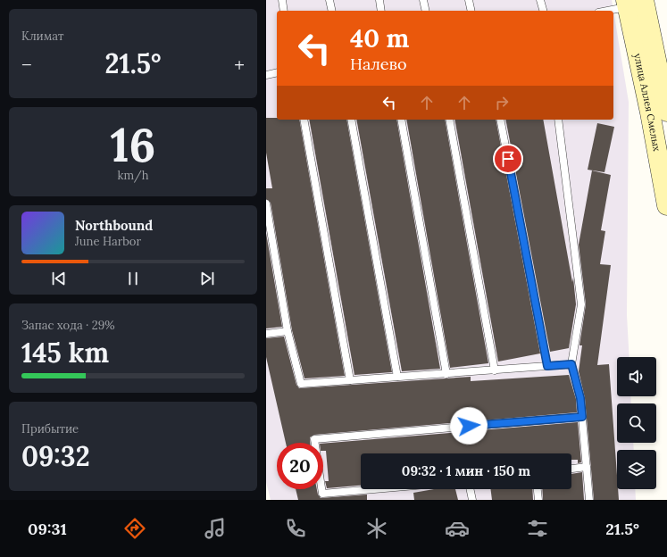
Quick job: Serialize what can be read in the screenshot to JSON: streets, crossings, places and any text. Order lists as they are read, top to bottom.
{
  "streets": {
    "main road": ["улица Аллея Смелых"]
  },
  "page": {
    "tile": [
      "Климат",
      ["16", "km/h"],
      ["Запас хода · 29%", "145 km"],
      ["Прибытие", "09:32"]
    ],
    "turn": ["40 m", "Налево"],
    "heat": ["−", "21.5°", "+"],
    "song": ["Northbound", "June Harbor"],
    "limit": "20",
    "trip": "09:32 · 1 мин · 150 m",
    "tabs": ["09:31", "21.5°"]
  }
}
